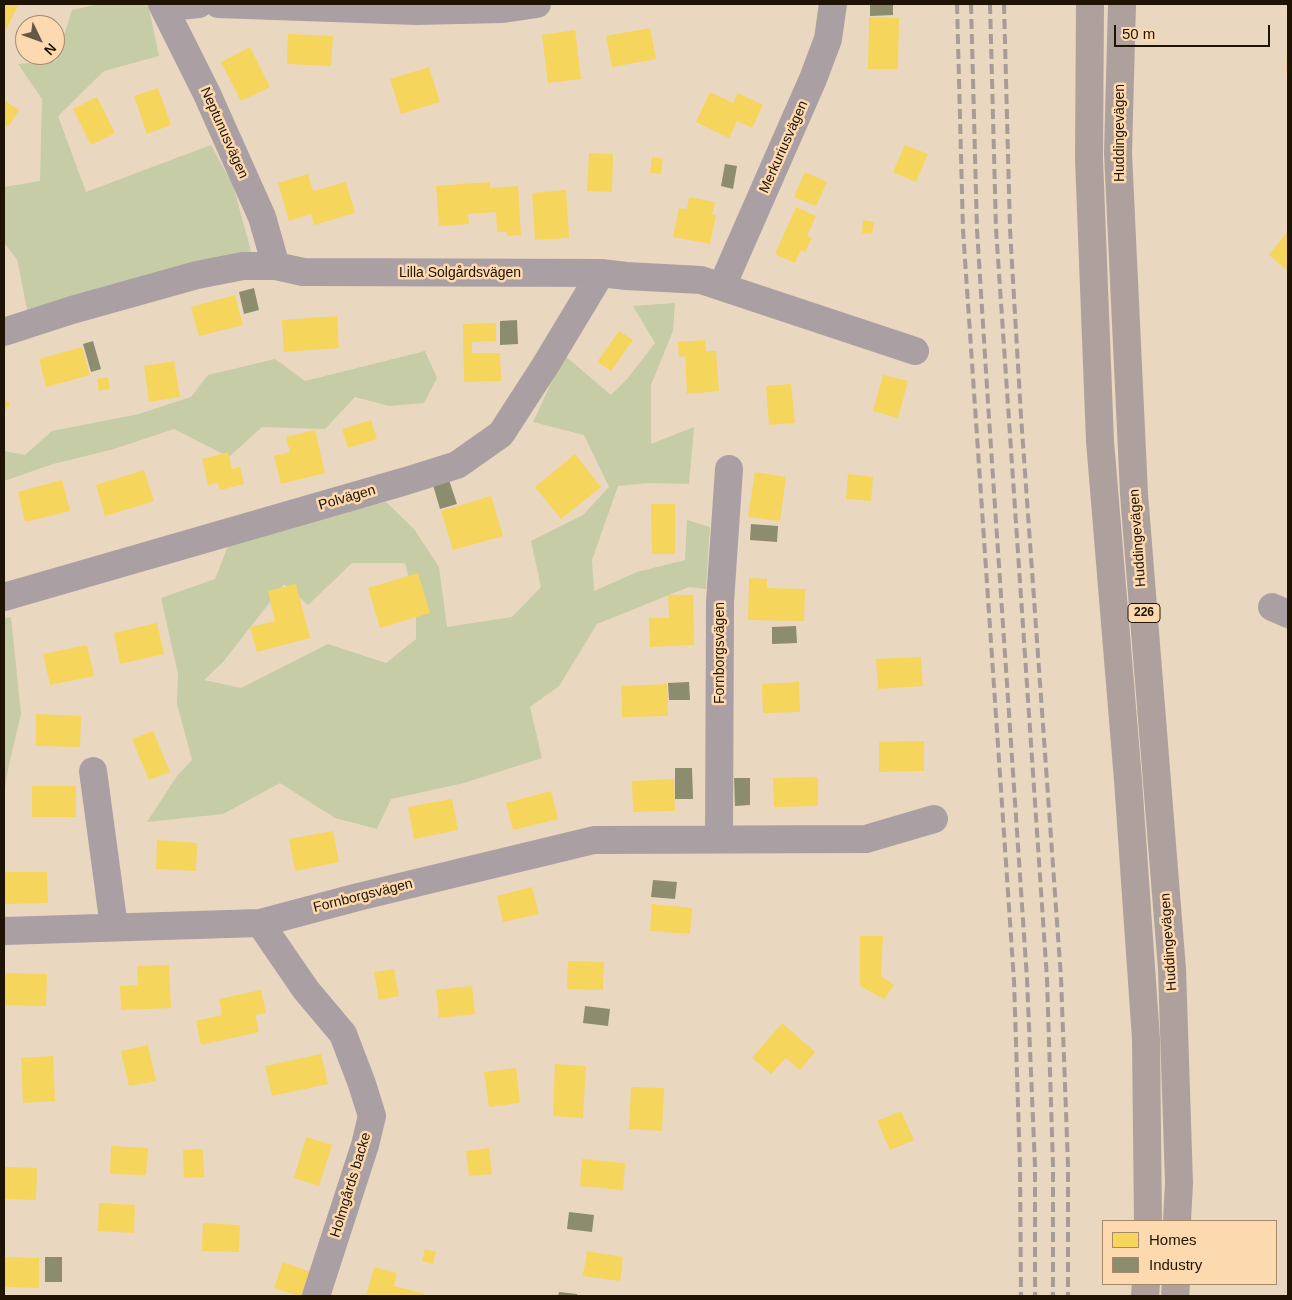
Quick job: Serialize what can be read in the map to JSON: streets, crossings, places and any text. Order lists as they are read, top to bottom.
{
  "streets": {
    "main road": ["Huddingevägen", "226"],
    "street": [
      "Neptunusvägen",
      "Merkuriusvägen",
      "Lilla Solgårdsvägen",
      "Polvägen",
      "Fornborgsvägen",
      "Holmgårds backe"
    ]
  },
  "crossings": [
    ["Neptunusvägen", "Lilla Solgårdsvägen"],
    ["Merkuriusvägen", "Lilla Solgårdsvägen"],
    ["Lilla Solgårdsvägen", "Polvägen"],
    ["Fornborgsvägen", "Holmgårds backe"]
  ],
  "legend": ["Homes", "Industry"],
  "scale_bar": "50 m",
  "north": "bottom right"
}
